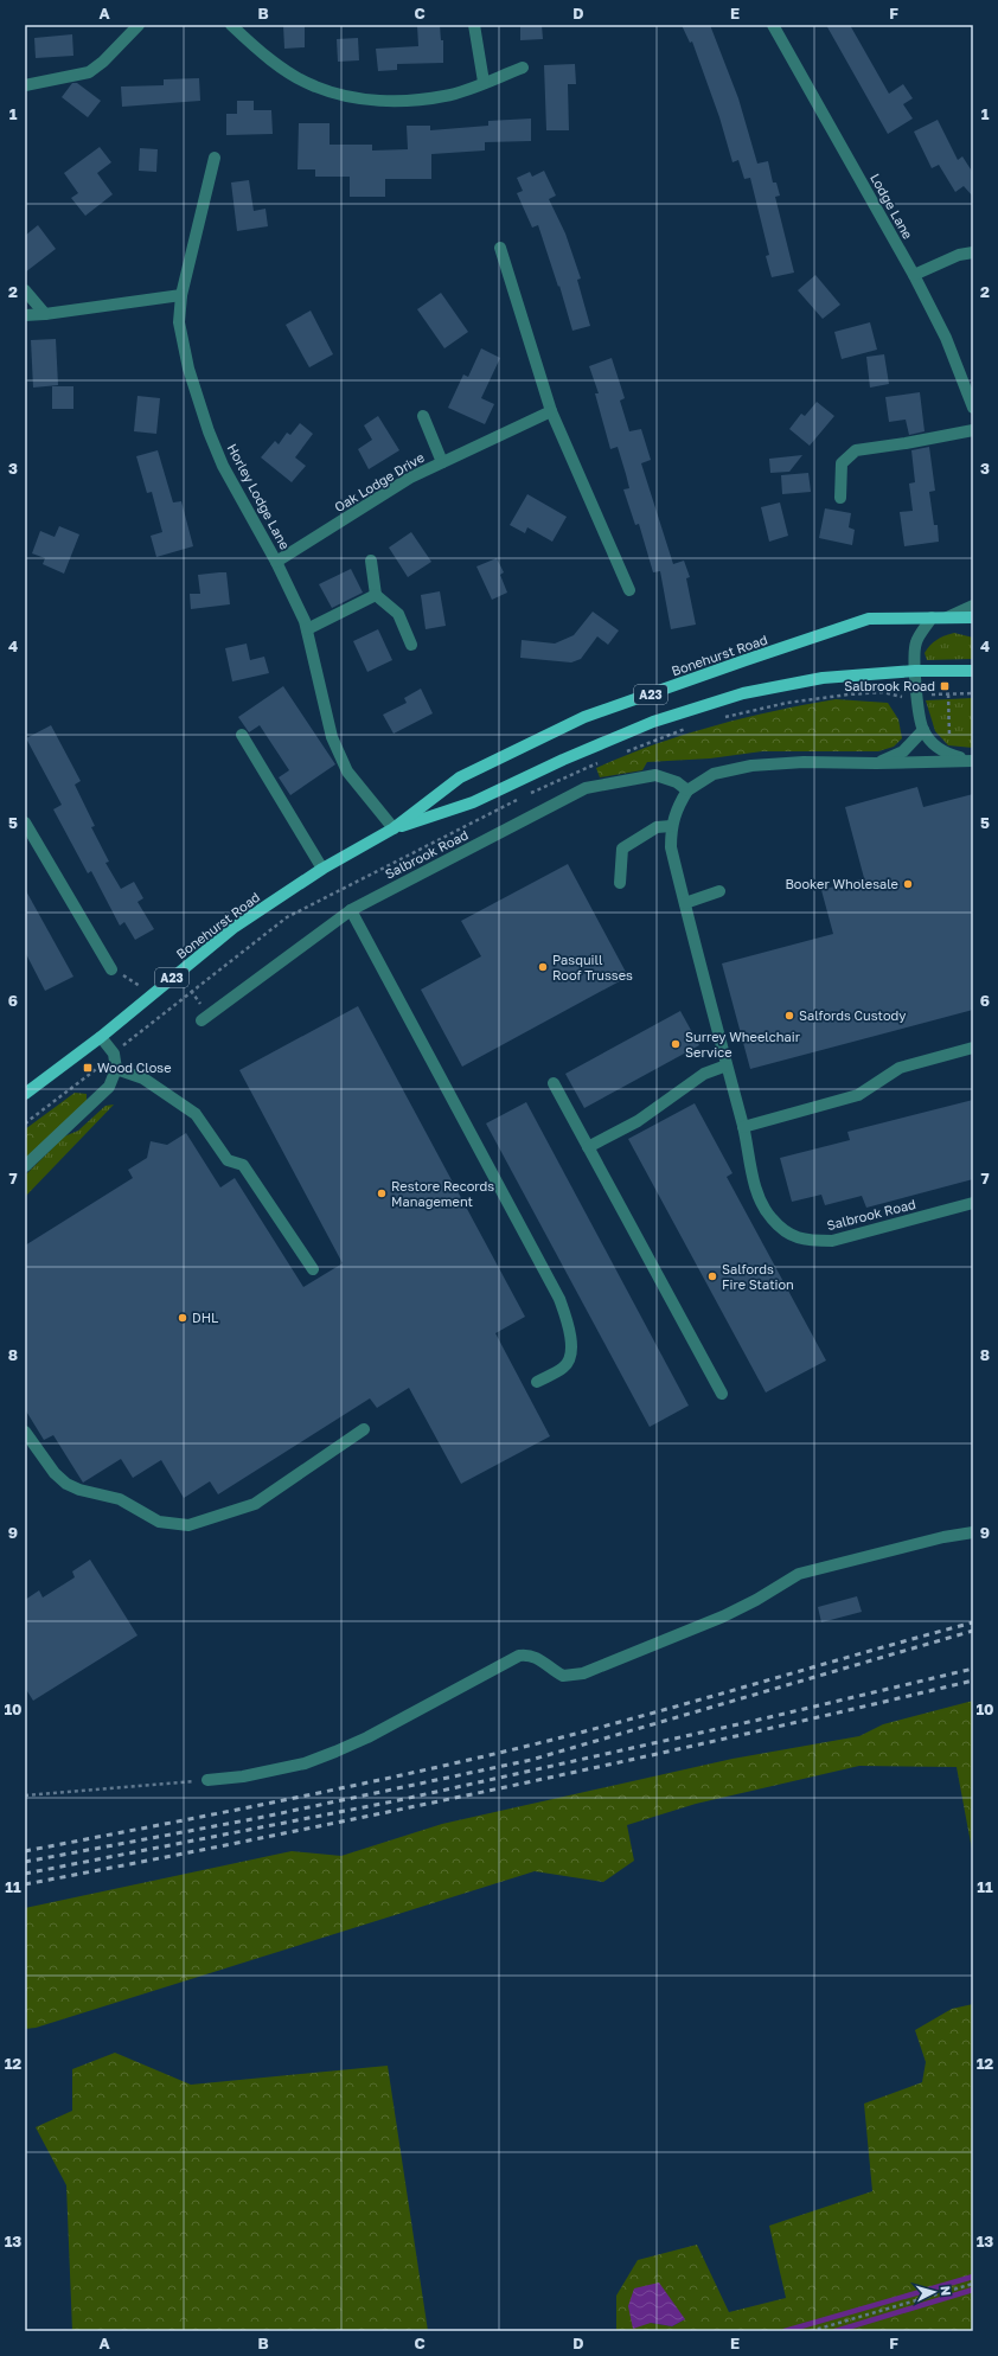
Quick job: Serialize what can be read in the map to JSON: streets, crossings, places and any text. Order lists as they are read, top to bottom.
{
  "streets": {
    "main road": ["Bonehurst Road", "A23"],
    "street": [
      "Lodge Lane",
      "Oak Lodge Drive",
      "Horley Lodge Lane",
      "Salbrook Road"
    ]
  },
  "crossings": [
    ["Oak Lodge Drive", "Horley Lodge Lane"],
    ["Horley Lodge Lane", "Bonehurst Road"],
    ["Bonehurst Road", "Salbrook Road"]
  ],
  "places": {
    "transit": ["Salbrook Road", "Wood Close"],
    "other": [
      "Booker Wholesale",
      "Pasquill Roof Trusses",
      "Salfords Custody",
      "Surrey Wheelchair Service",
      "Restore Records Management",
      "Salfords Fire Station",
      "DHL"
    ]
  },
  "north": "right",
  "grid": {
    "columns": [
      "A",
      "B",
      "C",
      "D",
      "E",
      "F"
    ],
    "rows": [
      "1",
      "2",
      "3",
      "4",
      "5",
      "6",
      "7",
      "8",
      "9",
      "10",
      "11",
      "12",
      "13"
    ]
  }
}
